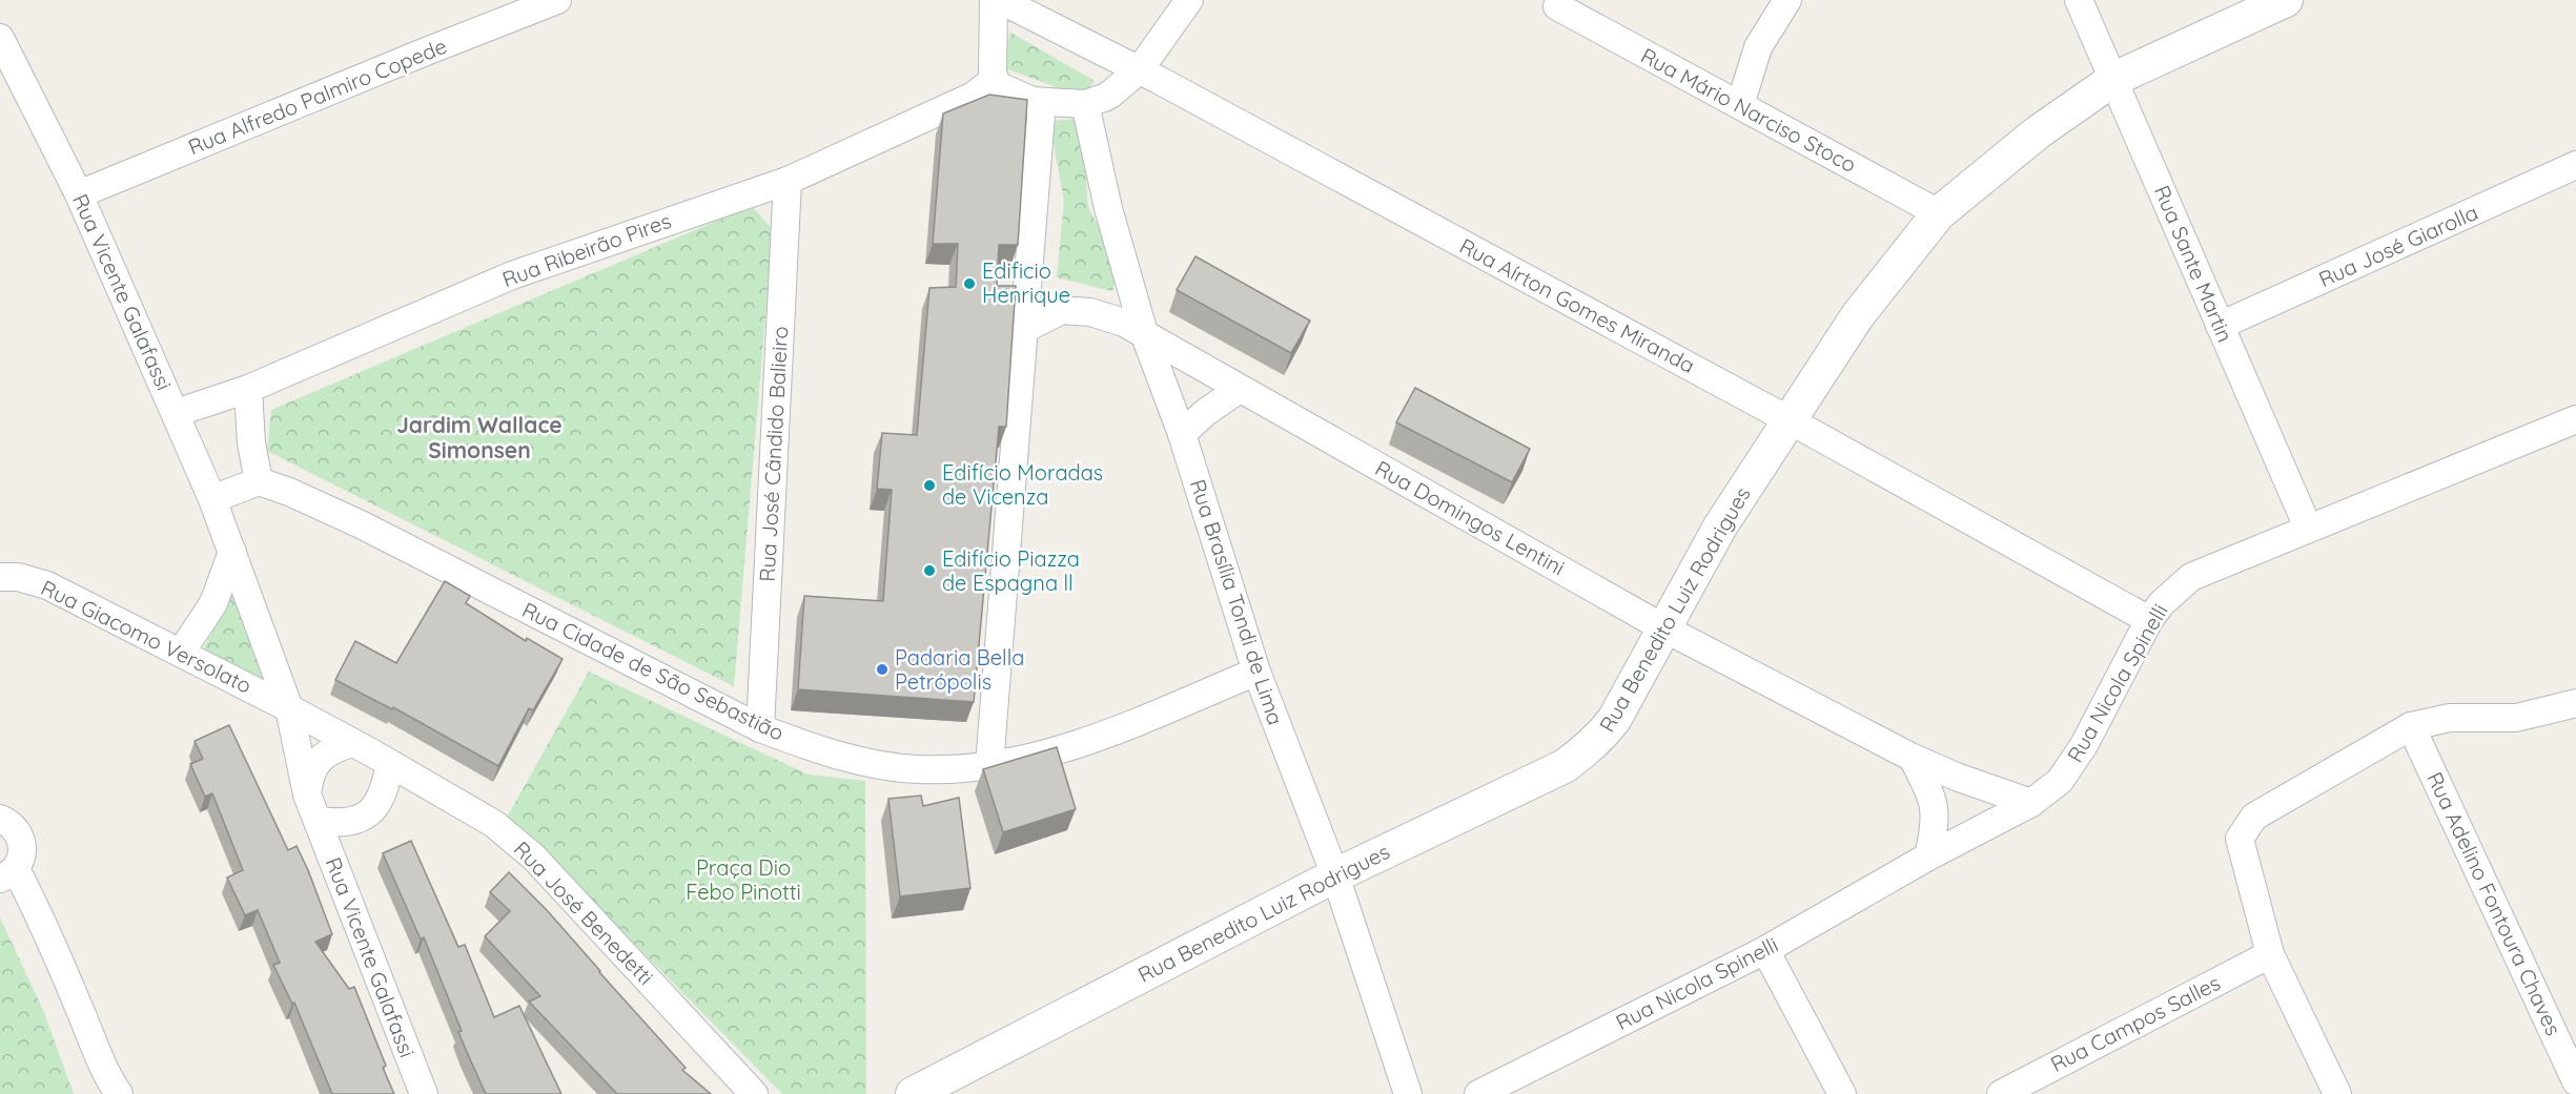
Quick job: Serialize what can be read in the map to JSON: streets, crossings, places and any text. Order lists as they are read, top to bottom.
{
  "streets": {
    "street": [
      "Rua Alfredo Palmiro Copede",
      "Rua Mário Narciso Stoco",
      "Rua José Giarolla",
      "Rua Ribeirão Pires",
      "Rua Sante Martin",
      "Rua Vicente Galafassi",
      "Rua Aírton Gomes Miranda",
      "Rua José Cândido Balieiro",
      "Rua Domingos Lentini",
      "Rua Brasília Tondi de Lima",
      "Rua Benedito Luiz Rodrigues",
      "Rua Giacomo Versolato",
      "Rua Cidade de São Sebastião",
      "Rua Nicola Spinelli",
      "Rua Adelino Fontoura Chaves",
      "Rua José Benedetti",
      "Rua Campos Salles"
    ]
  },
  "crossings": [
    ["Rua Alfredo Palmiro Copede", "Rua Vicente Galafassi"],
    ["Rua Mário Narciso Stoco", "Rua Benedito Luiz Rodrigues"],
    ["Rua José Giarolla", "Rua Sante Martin"],
    ["Rua Ribeirão Pires", "Rua Vicente Galafassi"],
    ["Rua Ribeirão Pires", "Rua José Cândido Balieiro"],
    ["Rua Sante Martin", "Rua Benedito Luiz Rodrigues"],
    ["Rua Sante Martin", "Rua Nicola Spinelli"],
    ["Rua Vicente Galafassi", "Rua Giacomo Versolato"],
    ["Rua Vicente Galafassi", "Rua José Benedetti"],
    ["Rua Aírton Gomes Miranda", "Rua Benedito Luiz Rodrigues"],
    ["Rua Aírton Gomes Miranda", "Rua Nicola Spinelli"],
    ["Rua José Cândido Balieiro", "Rua Cidade de São Sebastião"],
    ["Rua Domingos Lentini", "Rua Brasília Tondi de Lima"],
    ["Rua Domingos Lentini", "Rua Benedito Luiz Rodrigues"],
    ["Rua Domingos Lentini", "Rua Nicola Spinelli"],
    ["Rua Brasília Tondi de Lima", "Rua Benedito Luiz Rodrigues"],
    ["Rua Brasília Tondi de Lima", "Rua Cidade de São Sebastião"],
    ["Rua Giacomo Versolato", "Rua José Benedetti"]
  ],
  "districts": ["Jardim Wallace Simonsen"],
  "parks": ["Praça Dio Febo Pinotti"],
  "places": [
    "Edificio Henrique",
    "Edifício Moradas de Vicenza",
    "Edifício Piazza de Espagna ll",
    "Padaria Bella Petrópolis"
  ]
}
